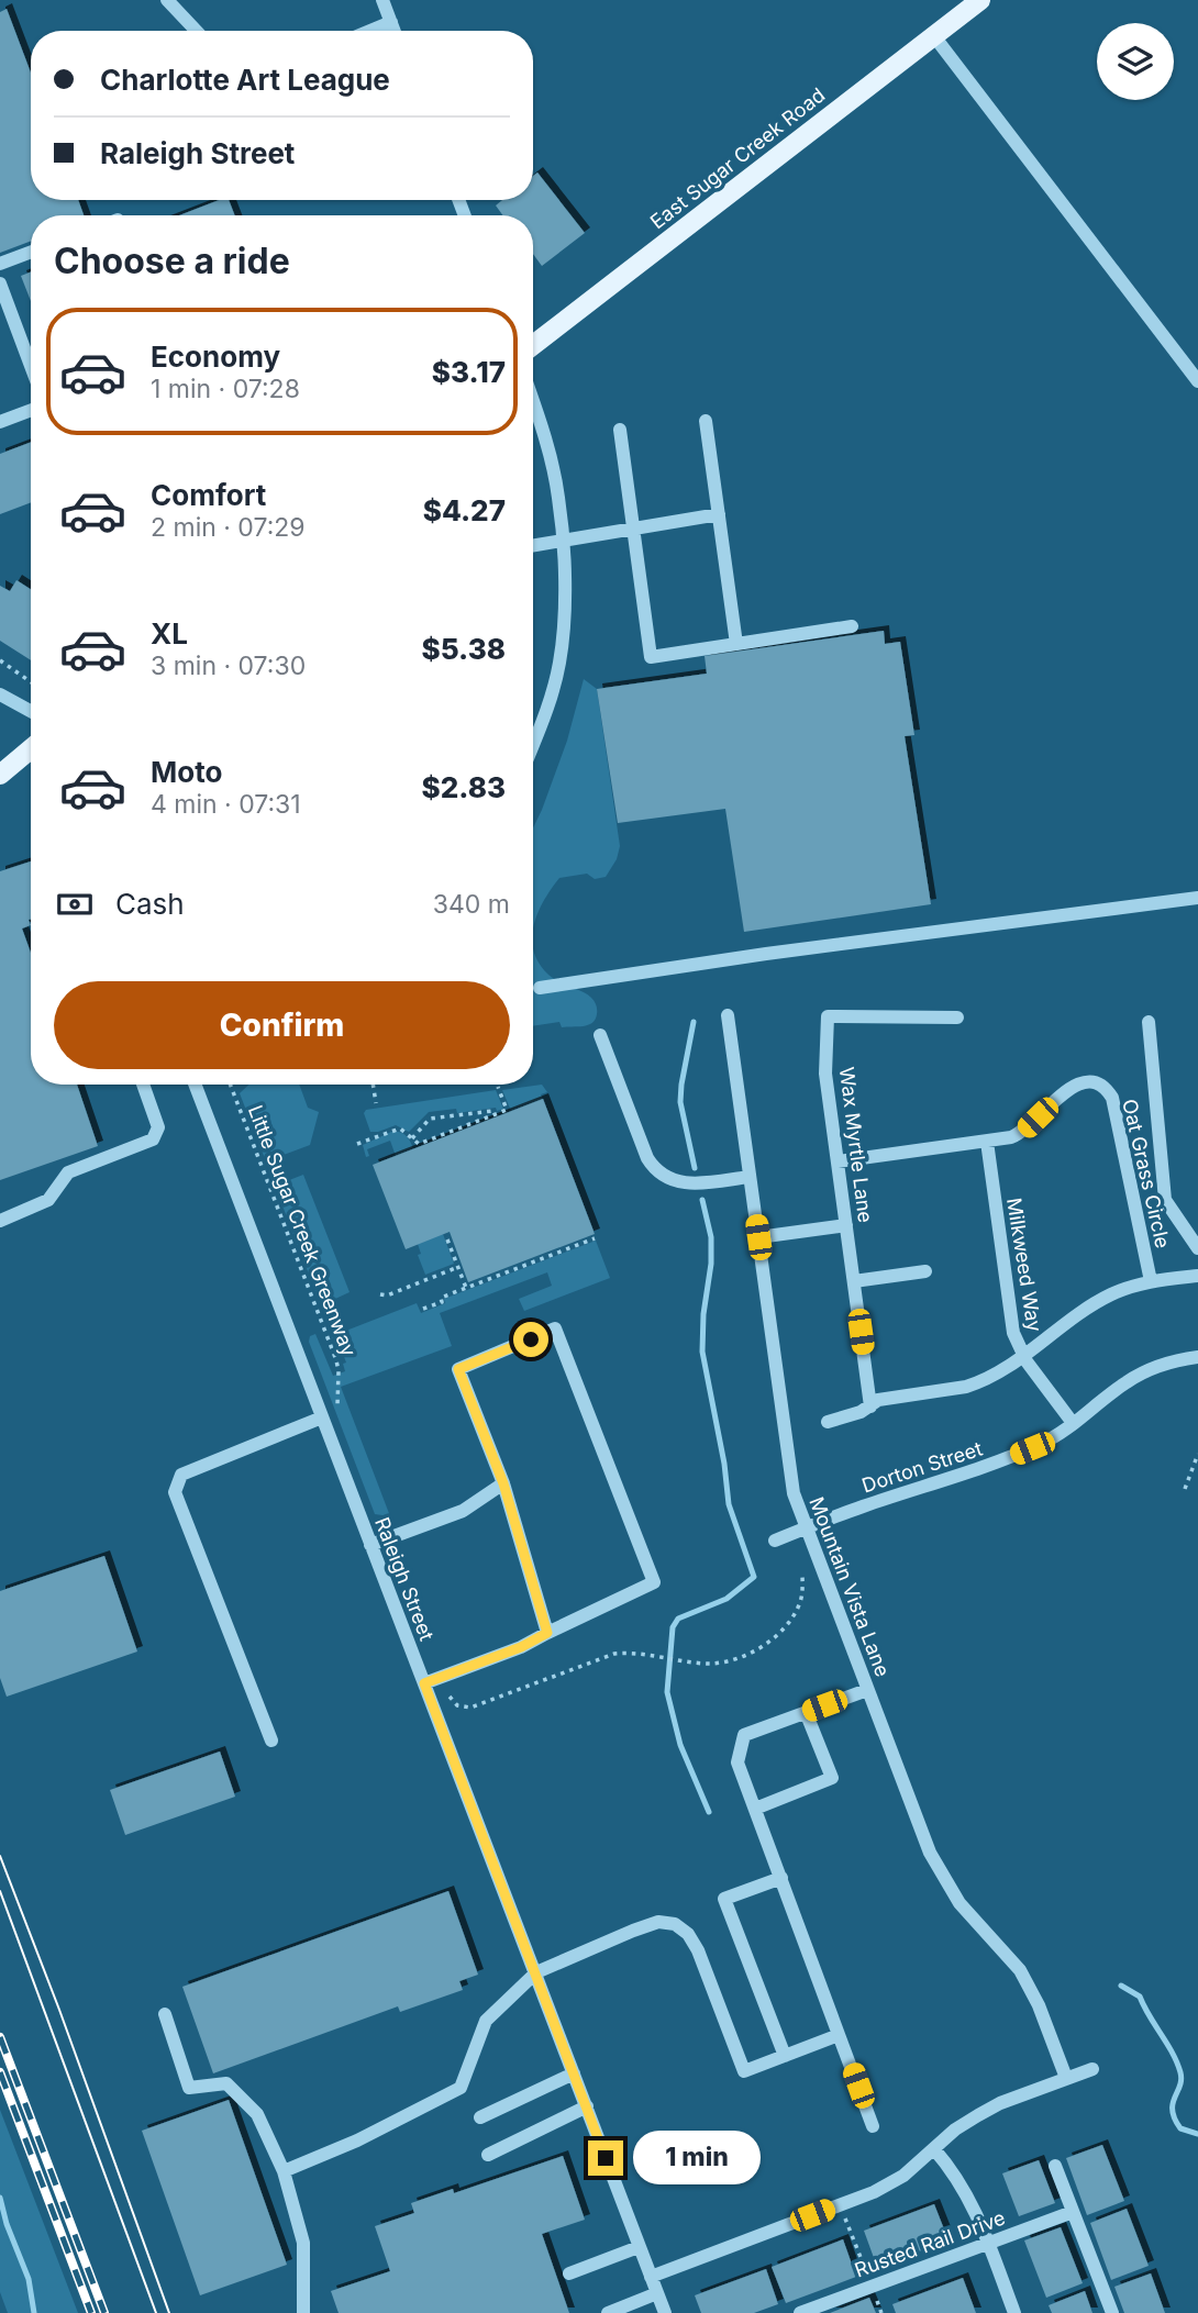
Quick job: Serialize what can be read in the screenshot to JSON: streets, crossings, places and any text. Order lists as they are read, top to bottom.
{
  "streets": {
    "main road": ["East Sugar Creek Road"],
    "street": [
      "Wax Myrtle Lane",
      "Oat Grass Circle",
      "Milkweed Way",
      "Dorton Street",
      "Raleigh Street",
      "Mountain Vista Lane",
      "Rusted Rail Drive"
    ],
    "path": ["Little Sugar Creek Greenway"]
  },
  "crossings": [
    ["Wax Myrtle Lane", "Oat Grass Circle"],
    ["Oat Grass Circle", "Milkweed Way"],
    ["Milkweed Way", "Dorton Street"],
    ["Dorton Street", "Mountain Vista Lane"]
  ],
  "page": {
    "banner": ["Charlotte Art League", "Raleigh Street"],
    "heading": "Choose a ride",
    "list": [
      {
        "name": "Economy",
        "note": "1 min · 07:28",
        "value": "$3.17"
      },
      {
        "name": "Comfort",
        "note": "2 min · 07:29",
        "value": "$4.27"
      },
      {
        "name": "XL",
        "note": "3 min · 07:30",
        "value": "$5.38"
      },
      {
        "name": "Moto",
        "note": "4 min · 07:31",
        "value": "$2.83"
      }
    ],
    "pay": ["Cash", "340 m"],
    "buttons": "Confirm",
    "bubble": "1 min"
  }
}
